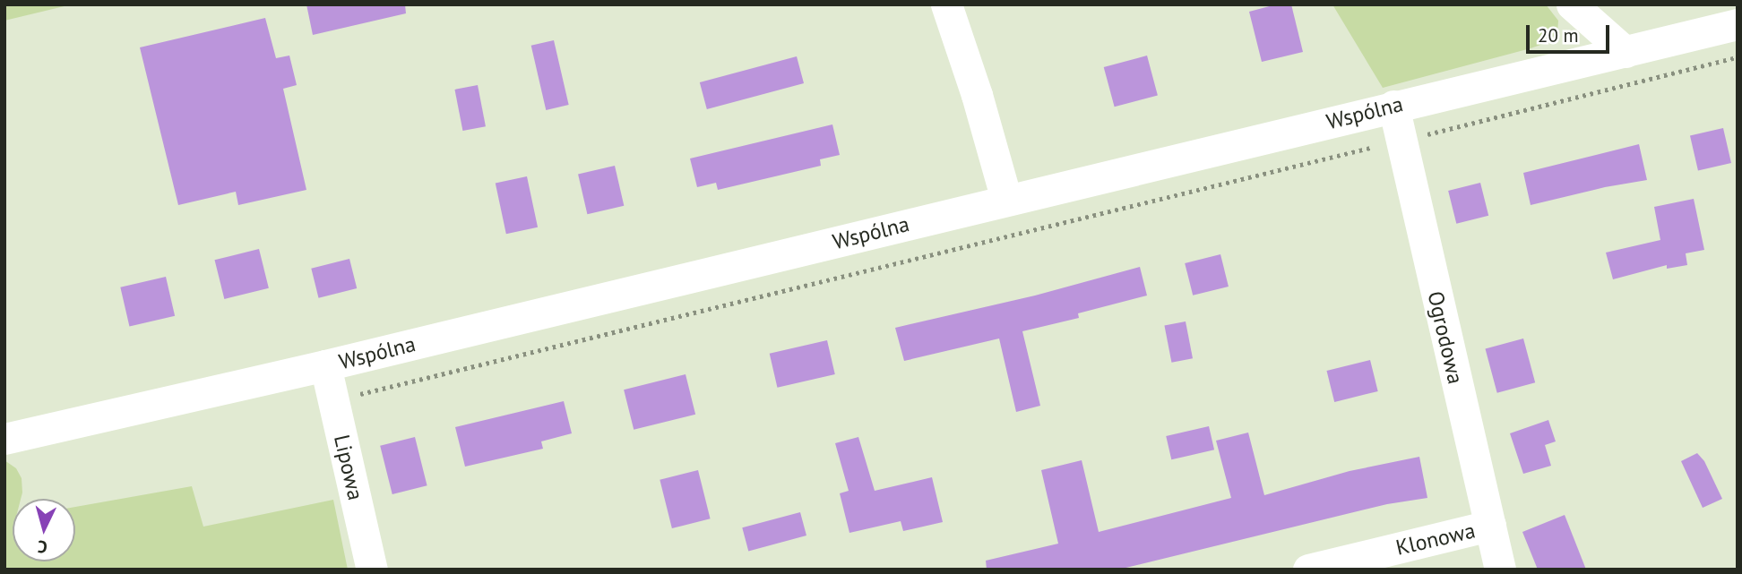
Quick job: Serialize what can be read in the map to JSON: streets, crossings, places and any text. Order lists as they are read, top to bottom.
{
  "streets": {
    "street": [
      "Wspólna",
      "Ogrodowa",
      "Lipowa",
      "Klonowa"
    ]
  },
  "crossings": [
    ["Wspólna", "Ogrodowa"],
    ["Wspólna", "Lipowa"],
    ["Ogrodowa", "Klonowa"]
  ],
  "scale_bar": "20 m",
  "north": "bottom"
}
